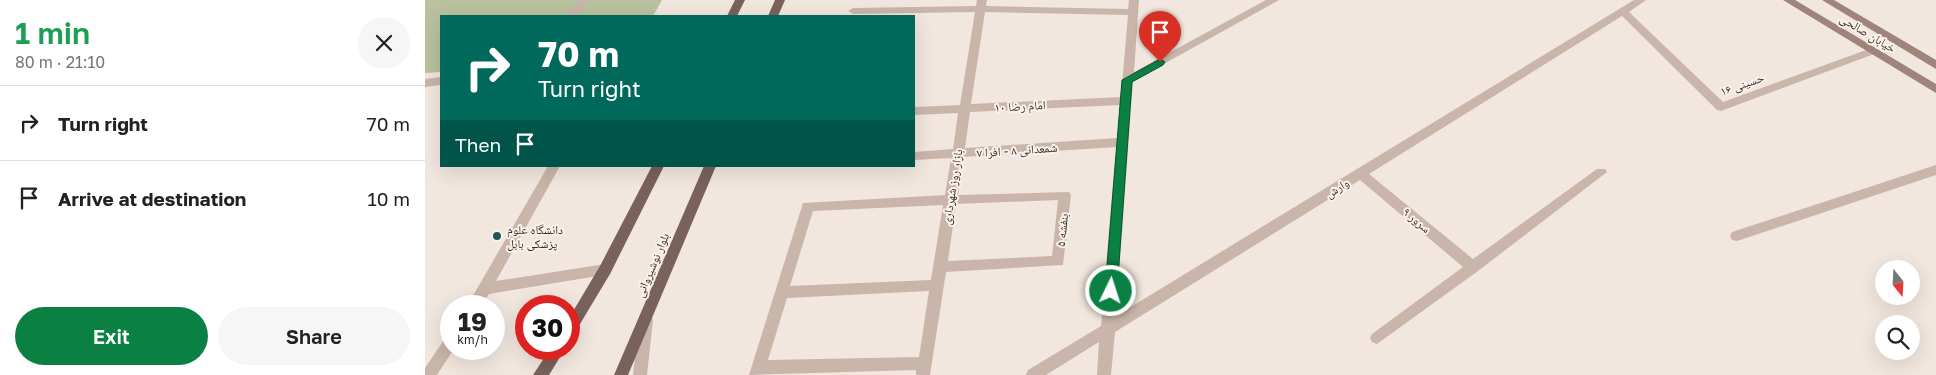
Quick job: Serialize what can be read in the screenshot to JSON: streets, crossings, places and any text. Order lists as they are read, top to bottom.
{
  "streets": {
    "main road": ["خيابان صالحی", "بلوار نوشیروانی"],
    "street": [
      "حسینی ۱۶",
      "امام رضا ۱۰",
      "شمعدانی ۸ - افرا ۷",
      "بازار روز شهرداری",
      "وارش",
      "سرور ۹",
      "بنفشه ۵"
    ]
  },
  "crossings": [
    ["خيابان صالحی", "حسینی ۱۶"],
    ["حسینی ۱۶", "وارش"],
    ["امام رضا ۱۰", "بازار روز شهرداری"],
    ["شمعدانی ۸ - افرا ۷", "بازار روز شهرداری"],
    ["بازار روز شهرداری", "بنفشه ۵"],
    ["وارش", "سرور ۹"]
  ],
  "places": ["دانشگاه علوم پزشکی بابل"],
  "north": "bottom",
  "page": {
    "heading": ["1 min", "80 m · 21:10"],
    "turn": ["70 m", "Turn right"],
    "list": [
      {
        "name": "Turn right",
        "value": "70 m"
      },
      {
        "name": "Arrive at destination",
        "value": "10 m"
      }
    ],
    "then": "Then",
    "speed": "19 km/h",
    "limit": "30",
    "buttons": ["Exit", "Share"]
  }
}
